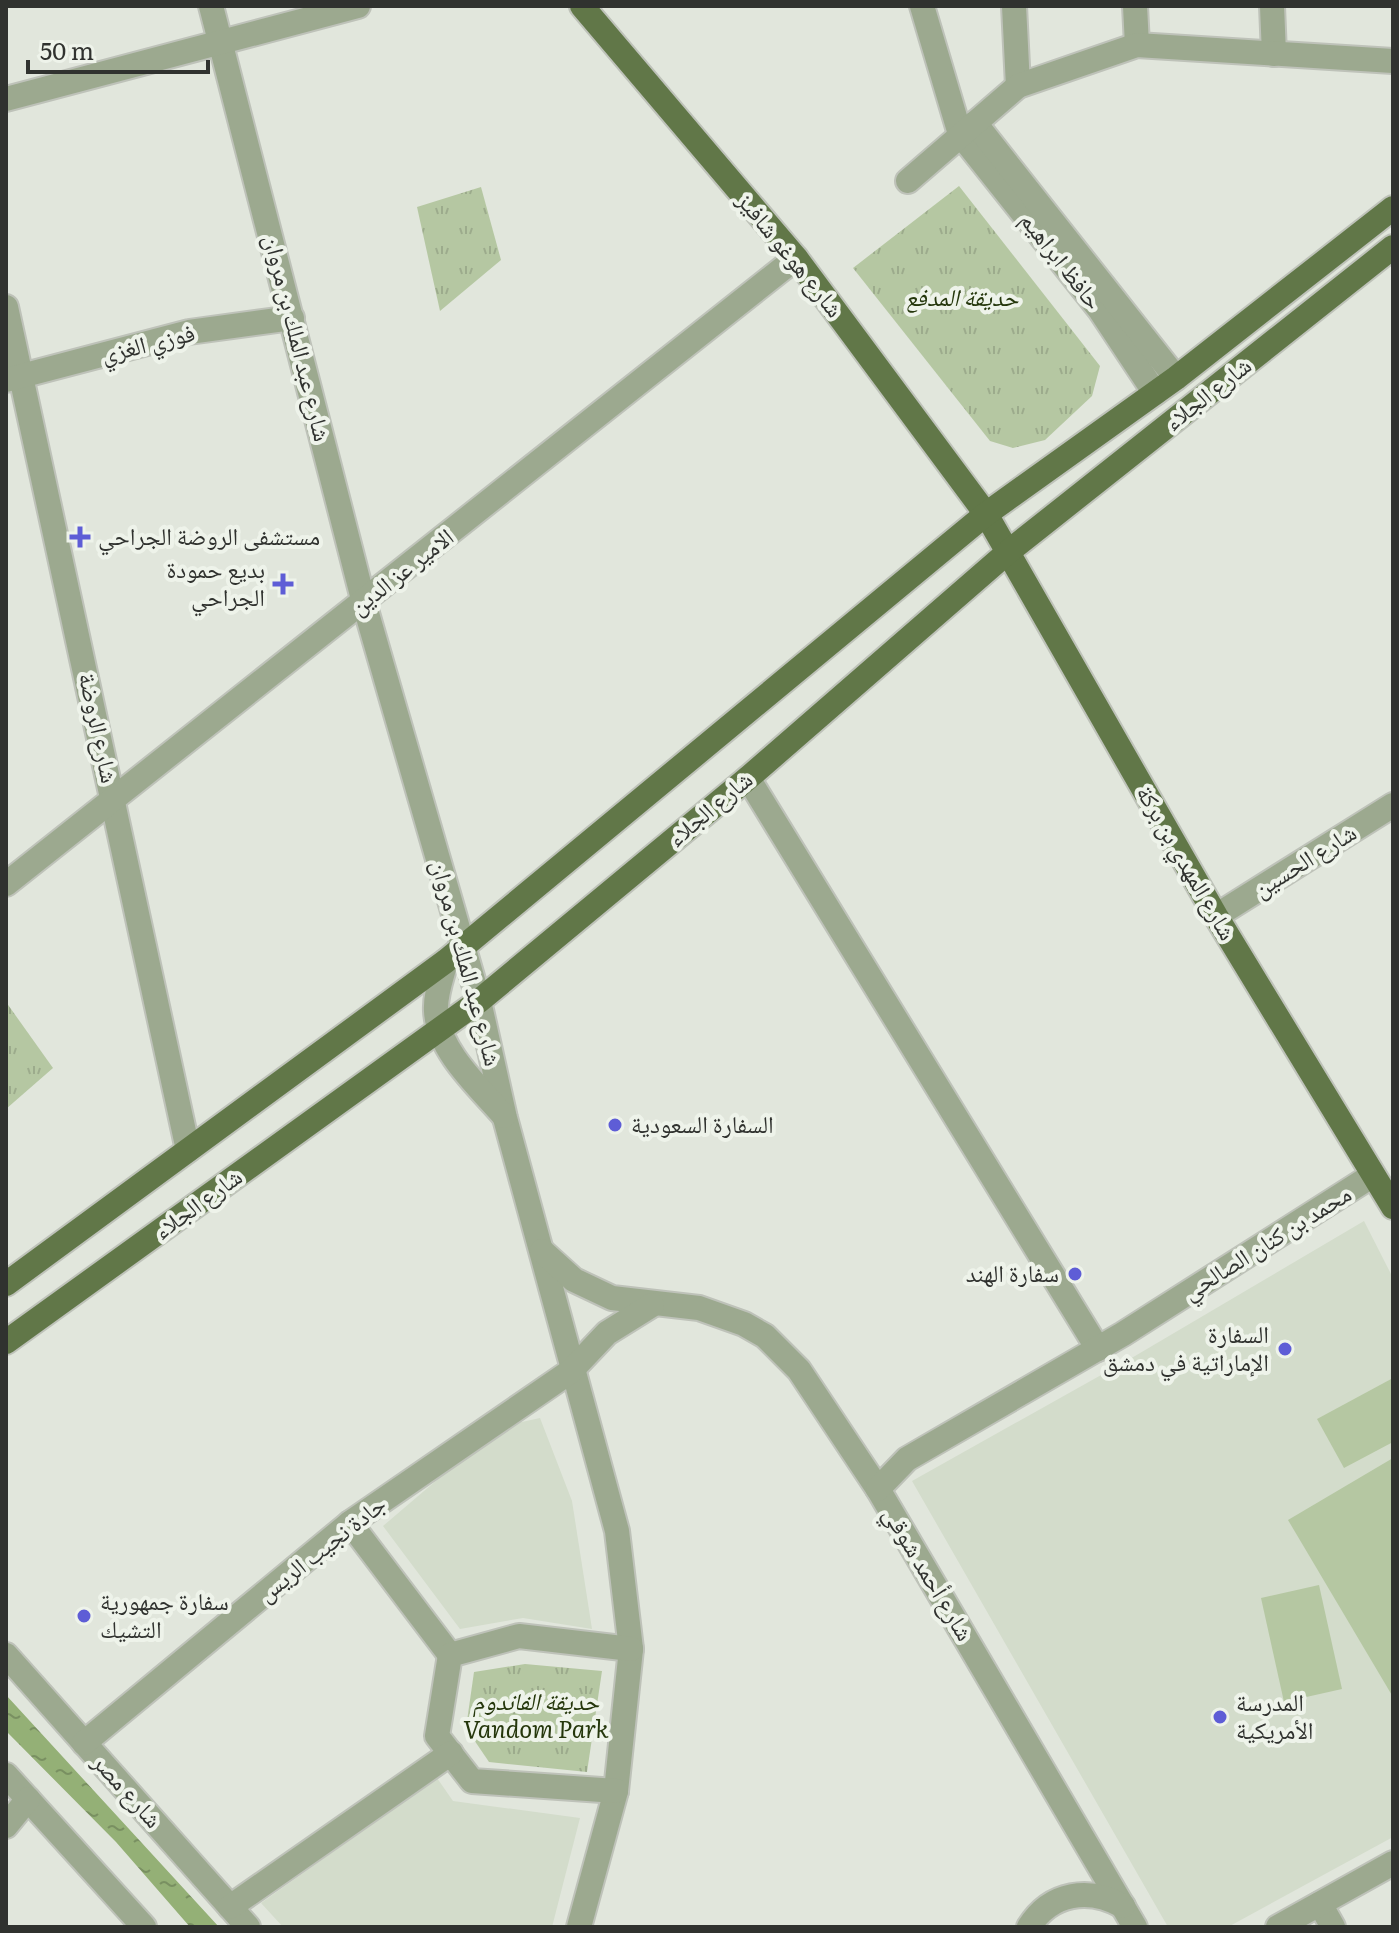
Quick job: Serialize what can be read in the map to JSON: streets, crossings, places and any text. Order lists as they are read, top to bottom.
{
  "streets": {
    "main road": ["شارع هوغو شافيز", "شارع الجلاء", "شارع المهدي بن بركة"],
    "street": [
      "حافظ ابراهيم",
      "شارع عبد الملك بن مروان",
      "فوزي الغزي",
      "الامير عز الدين",
      "شارع الروضة",
      "شارع الحسين",
      "محمد بن كنان الصالحي",
      "جادة نجيب الريس",
      "شارع أحمد شوقي",
      "شارع مصر"
    ]
  },
  "crossings": [
    ["شارع هوغو شافيز", "شارع الجلاء"],
    ["شارع هوغو شافيز", "الامير عز الدين"],
    ["شارع هوغو شافيز", "شارع المهدي بن بركة"],
    ["حافظ ابراهيم", "شارع الجلاء"],
    ["شارع عبد الملك بن مروان", "فوزي الغزي"],
    ["شارع عبد الملك بن مروان", "شارع الجلاء"],
    ["شارع عبد الملك بن مروان", "الامير عز الدين"],
    ["شارع عبد الملك بن مروان", "جادة نجيب الريس"],
    ["شارع عبد الملك بن مروان", "شارع أحمد شوقي"],
    ["فوزي الغزي", "شارع الروضة"],
    ["شارع الجلاء", "شارع الروضة"],
    ["شارع الجلاء", "شارع المهدي بن بركة"],
    ["الامير عز الدين", "شارع الروضة"],
    ["شارع الحسين", "شارع المهدي بن بركة"],
    ["شارع المهدي بن بركة", "محمد بن كنان الصالحي"],
    ["محمد بن كنان الصالحي", "شارع أحمد شوقي"],
    ["جادة نجيب الريس", "شارع مصر"]
  ],
  "parks": ["حديقة المدفع", "حديقة الفاندوم Vandom Park"],
  "places": {
    "health": ["مستشفى الروضة الجراحي", "بديع حمودة الجراحي"],
    "other": [
      "السفارة السعودية",
      "سفارة الهند",
      "السفارة الإماراتية في دمشق",
      "سفارة جمهورية التشيك",
      "المدرسة الأمريكية"
    ]
  },
  "scale_bar": "50 m"
}
